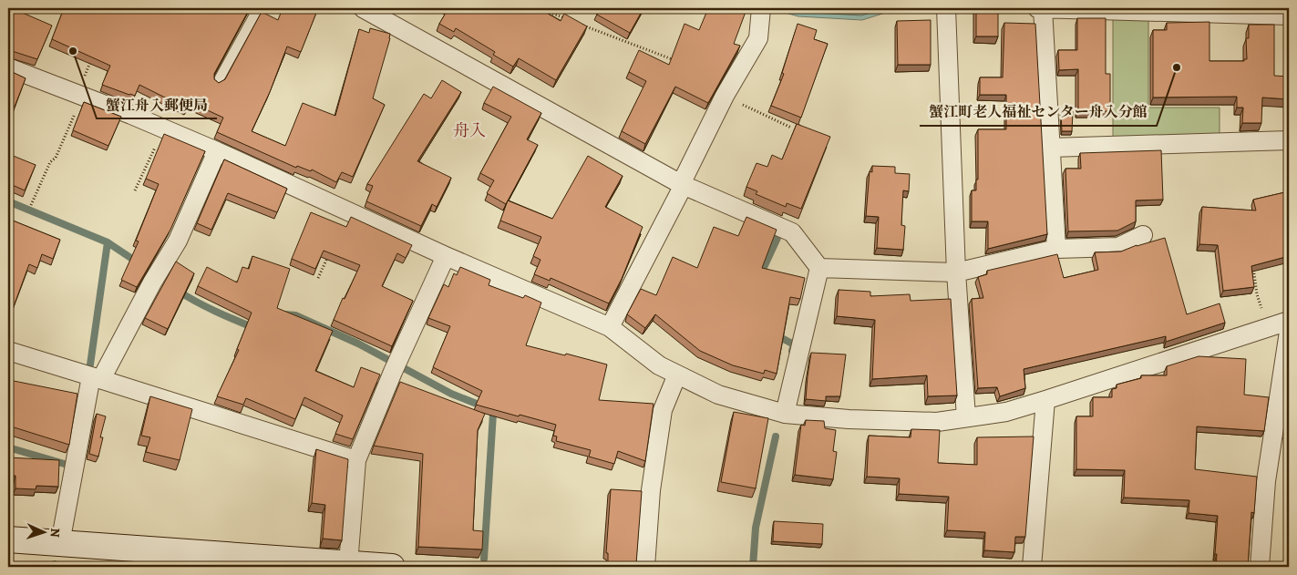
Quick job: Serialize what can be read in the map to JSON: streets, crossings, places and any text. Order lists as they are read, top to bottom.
{
  "districts": ["舟入"],
  "places": ["蟹江舟入郵便局", "蟹江町老人福祉センター舟入分館"],
  "north": "right"
}
